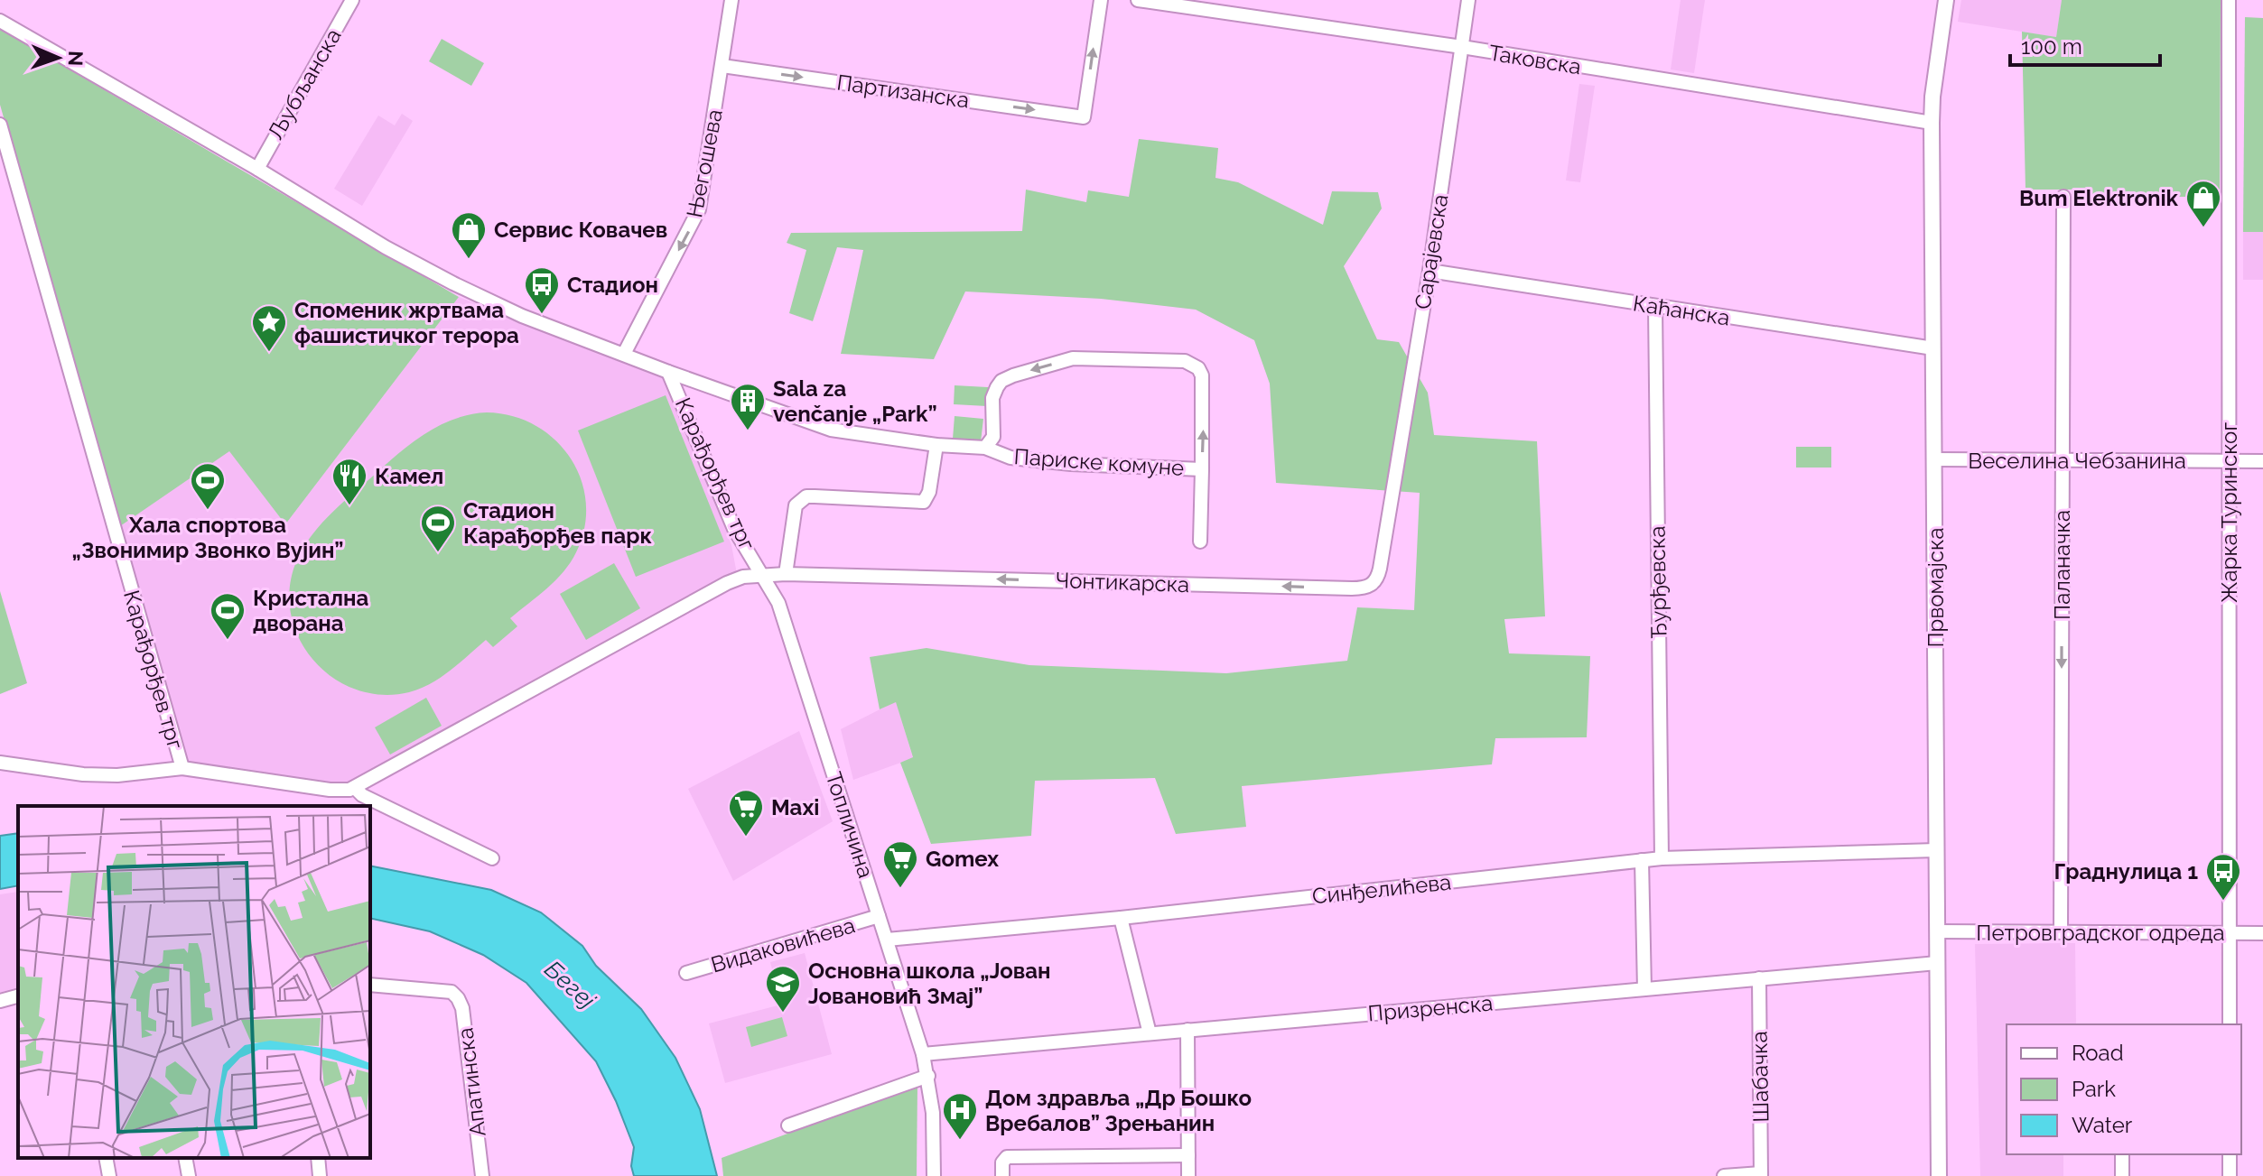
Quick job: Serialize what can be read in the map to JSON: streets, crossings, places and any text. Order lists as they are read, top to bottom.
{
  "streets": {
    "street": [
      "Таковска",
      "Љубљанска",
      "Партизанска",
      "Његошева",
      "Сарајевска",
      "Каћанска",
      "Веселина Чебзанина",
      "Париске комуне",
      "Карађорђев трг",
      "Жарка Туринског",
      "Паланачка",
      "Чонтикарска",
      "Ђурђевска",
      "Првомајска",
      "Топличина",
      "Синђелићева",
      "Петровградског одреда",
      "Видаковићева",
      "Призренска",
      "Шабачка",
      "Апатинска"
    ]
  },
  "crossings": [
    ["Таковска", "Сарајевска"],
    ["Таковска", "Првомајска"],
    ["Љубљанска", "Карађорђев трг"],
    ["Партизанска", "Његошева"],
    ["Његошева", "Карађорђев трг"],
    ["Сарајевска", "Каћанска"],
    ["Сарајевска", "Чонтикарска"],
    ["Каћанска", "Ђурђевска"],
    ["Каћанска", "Првомајска"],
    ["Веселина Чебзанина", "Жарка Туринског"],
    ["Веселина Чебзанина", "Паланачка"],
    ["Веселина Чебзанина", "Првомајска"],
    ["Париске комуне", "Карађорђев трг"],
    ["Карађорђев трг", "Чонтикарска"],
    ["Карађорђев трг", "Топличина"],
    ["Жарка Туринског", "Петровградског одреда"],
    ["Паланачка", "Петровградског одреда"],
    ["Ђурђевска", "Синђелићева"],
    ["Првомајска", "Синђелићева"],
    ["Првомајска", "Петровградског одреда"],
    ["Првомајска", "Призренска"],
    ["Топличина", "Синђелићева"],
    ["Топличина", "Видаковићева"],
    ["Топличина", "Призренска"],
    ["Призренска", "Шабачка"]
  ],
  "one_way": ["Његошева", "Паланачка", "Чонтикарска"],
  "water": ["Бегеј"],
  "places": {
    "shop": ["Bum Elektronik", "Сервис Ковачев"],
    "bus stop": ["Стадион", "Граднулица 1"],
    "place": ["Споменик жртвама фашистичког терора"],
    "building": ["Sala za venčanje „Park”"],
    "restaurant": ["Камел"],
    "sports": ["Хала спортова „Звонимир Звонко Вујин”", "Стадион Карађорђев парк", "Кристална дворана"],
    "supermarket": ["Maxi", "Gomex"],
    "school or university": ["Основна школа „Јован Јовановић Змај”"],
    "hospital": ["Дом здравља „Др Бошко Вребалов” Зрењанин"]
  },
  "legend": ["Road", "Park", "Water"],
  "scale_bar": "100 m",
  "north": "right"
}
